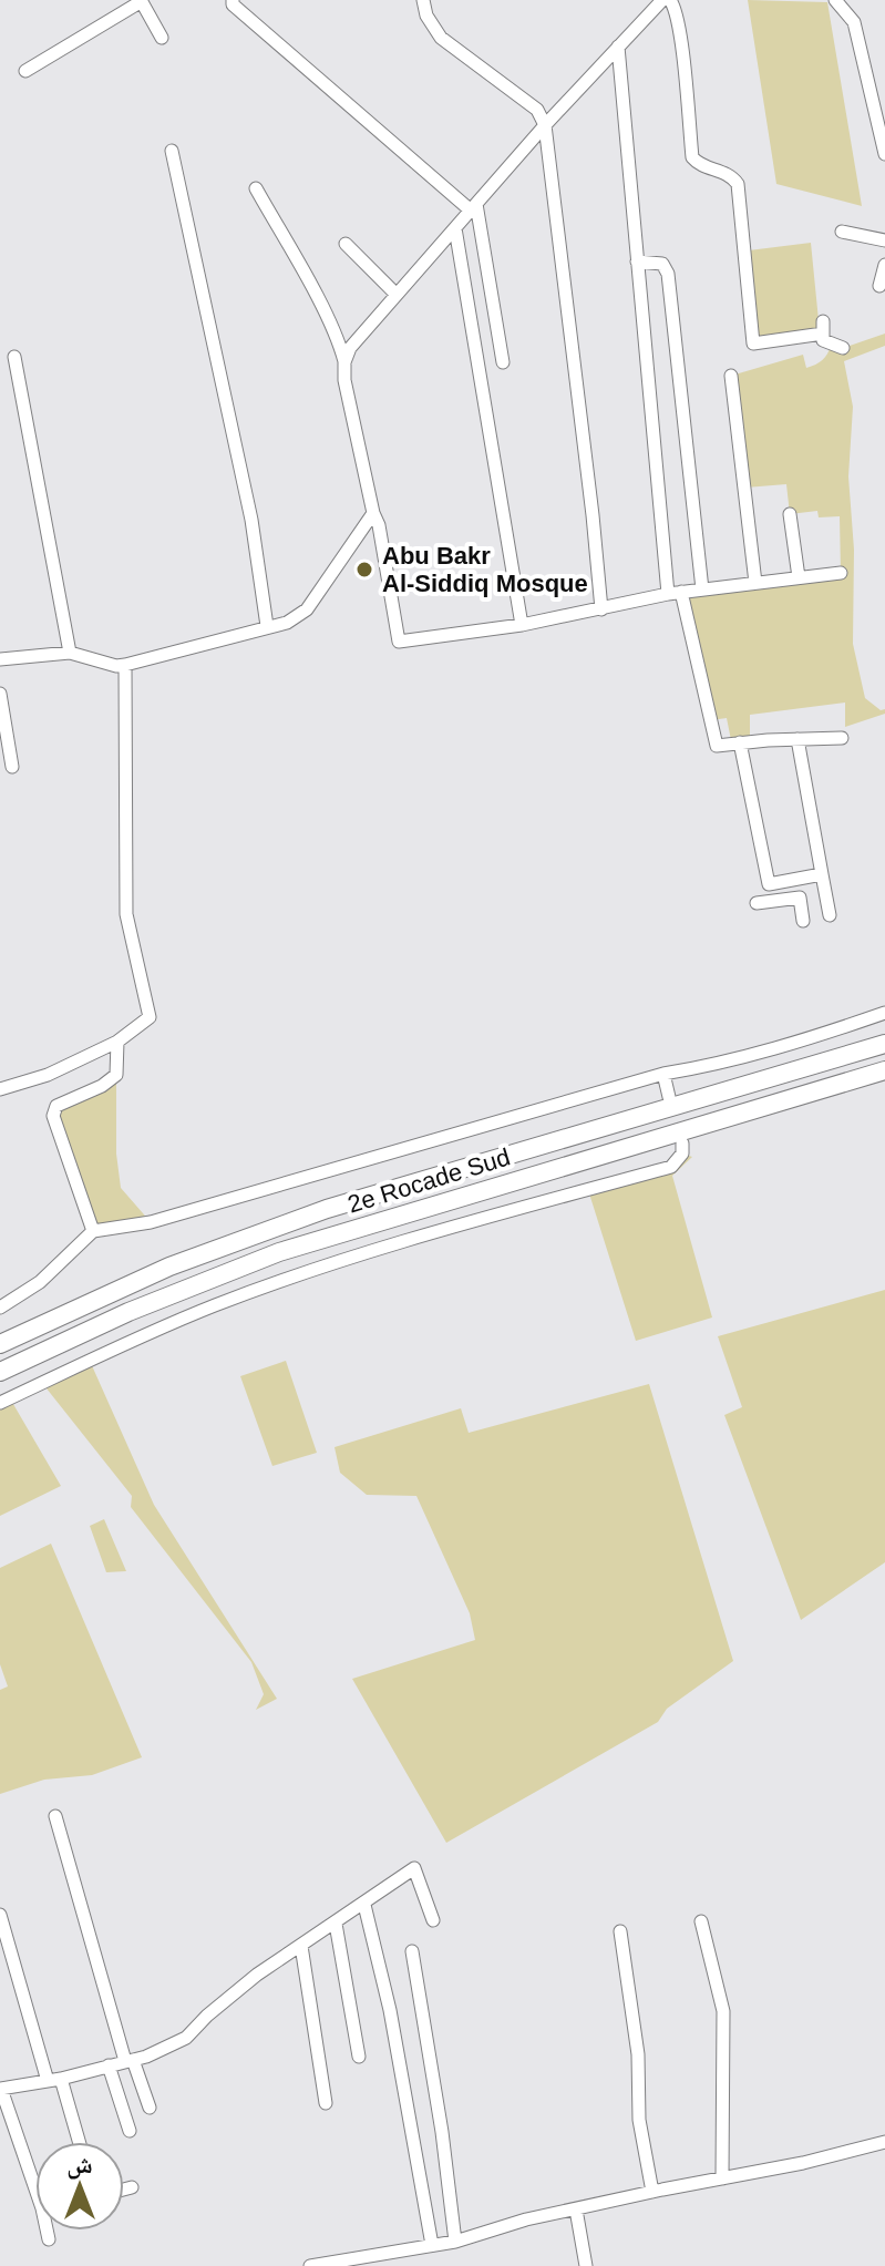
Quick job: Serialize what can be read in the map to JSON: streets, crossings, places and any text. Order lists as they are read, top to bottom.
{
  "streets": {
    "highway": ["2e Rocade Sud"]
  },
  "places": ["Abu Bakr Al-Siddiq Mosque"],
  "north": "top"
}
